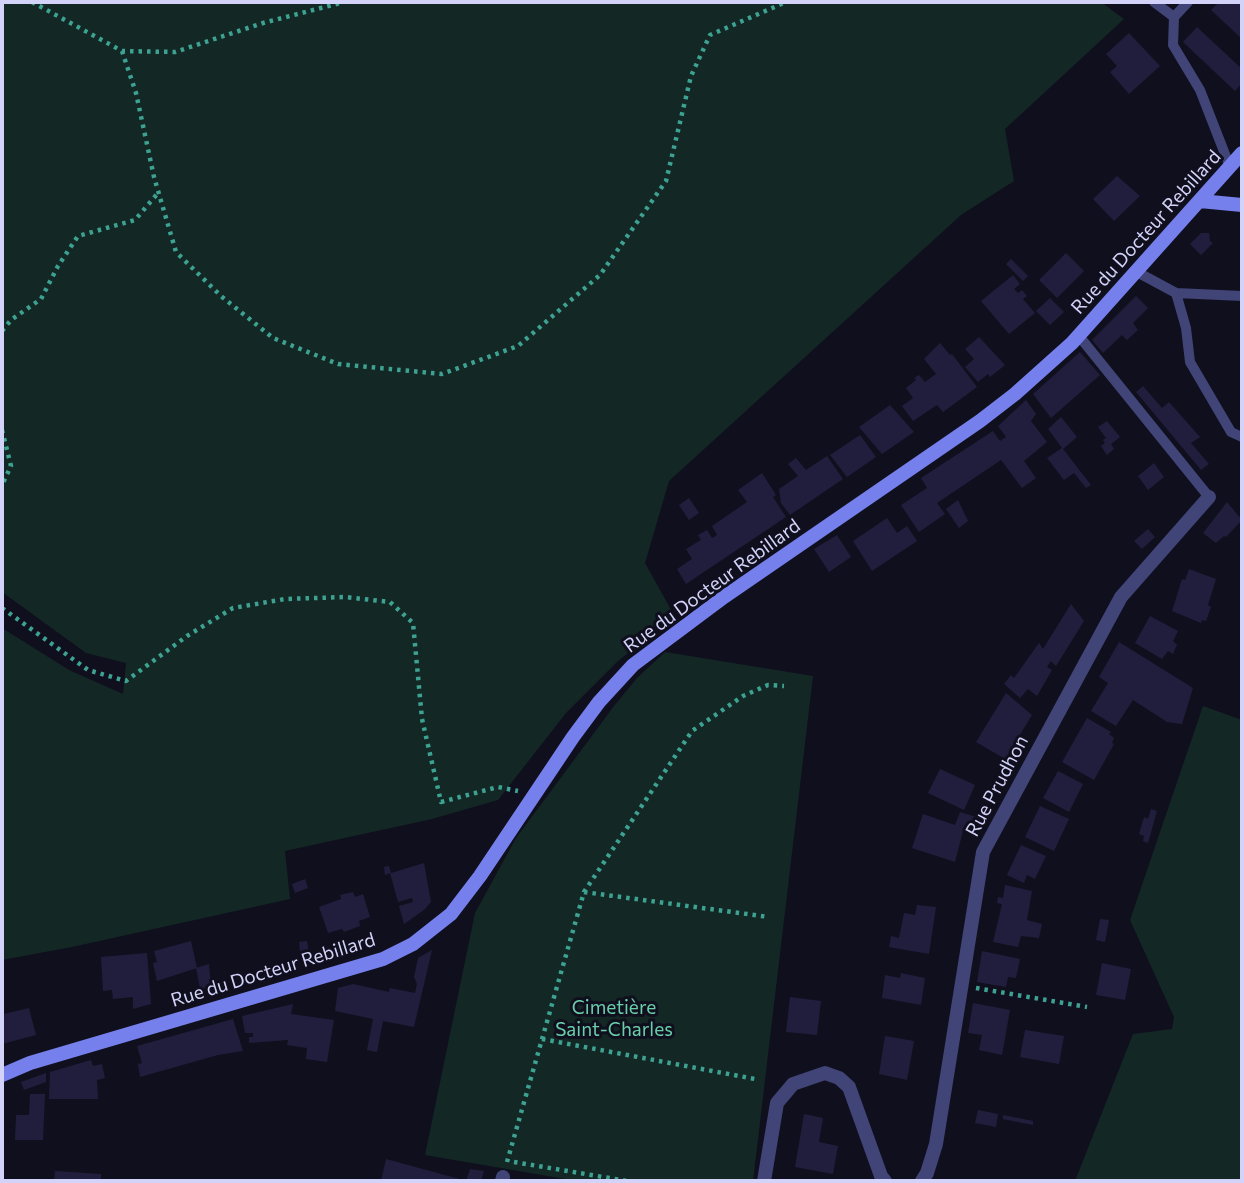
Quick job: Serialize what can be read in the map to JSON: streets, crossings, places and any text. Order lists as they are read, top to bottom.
{
  "streets": {
    "main road": ["Rue du Docteur Rebillard"],
    "street": ["Rue Prudhon"]
  },
  "parks": ["Cimetière Saint-Charles"]
}
